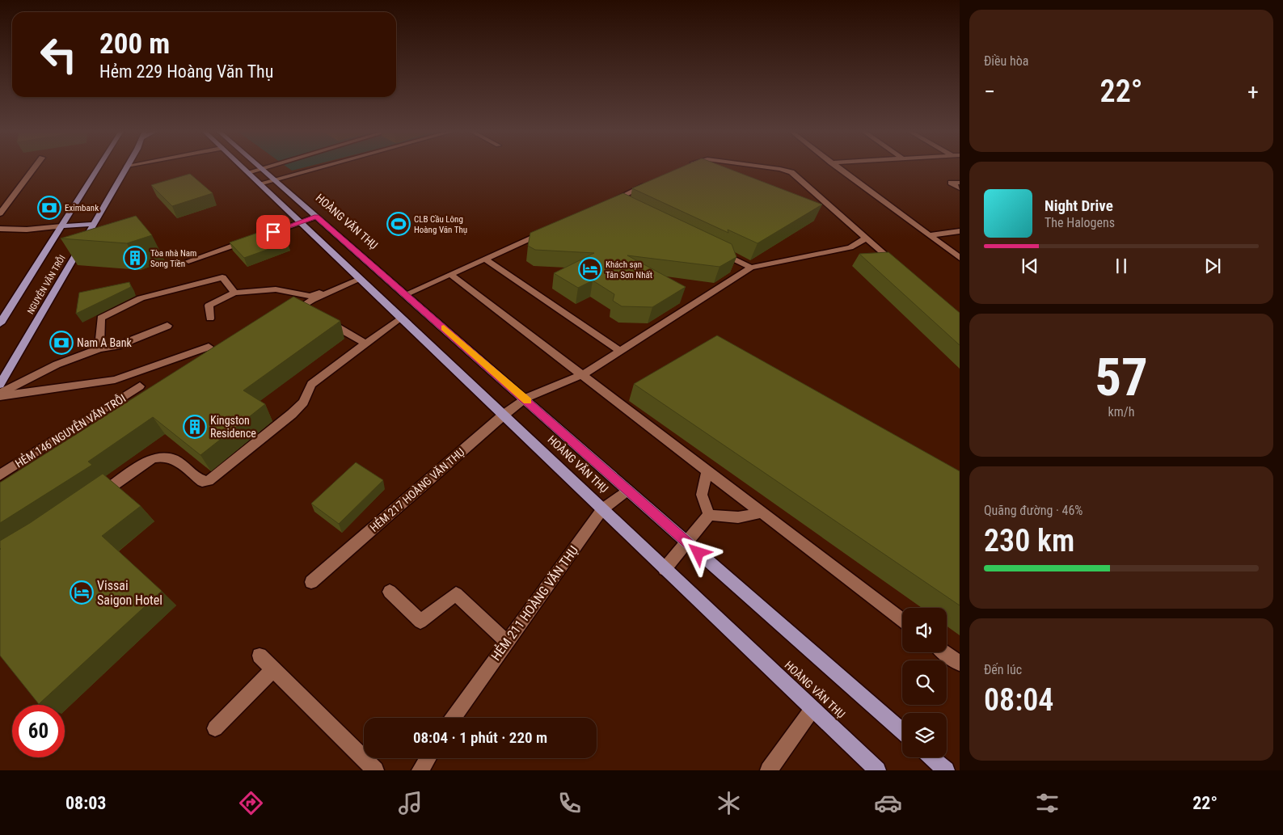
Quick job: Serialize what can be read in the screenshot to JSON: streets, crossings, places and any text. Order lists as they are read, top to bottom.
{
  "streets": {
    "main road": ["HOÀNG VĂN THỤ", "NGUYỄN VĂN TRỖI"],
    "street": ["HẺM 146 NGUYỄN VĂN TRỖI", "HẺM 217 HOÀNG VĂN THỤ", "HẺM 211 HOÀNG VĂN THỤ"]
  },
  "crossings": [
    ["HOÀNG VĂN THỤ", "HẺM 217 HOÀNG VĂN THỤ"],
    ["HOÀNG VĂN THỤ", "HẺM 211 HOÀNG VĂN THỤ"]
  ],
  "places": {
    "bank": ["Eximbank", "Nam A Bank"],
    "sports": ["CLB Cầu Lông Hoàng Văn Thụ"],
    "building": ["Tòa nhà Nam Song Tiền", "Kingston Residence"],
    "hotel": ["Khách sạn Tân Sơn Nhất", "Vissai Saigon Hotel"]
  },
  "page": {
    "tile": [
      "Điều hòa",
      ["57", "km/h"],
      ["Quãng đường · 46%", "230 km"],
      ["Đến lúc", "08:04"]
    ],
    "turn": ["200 m", "Hẻm 229 Hoàng Văn Thụ"],
    "heat": ["−", "22°", "+"],
    "song": ["Night Drive", "The Halogens"],
    "limit": "60",
    "trip": "08:04 · 1 phút · 220 m",
    "tabs": ["08:03", "22°"]
  }
}
